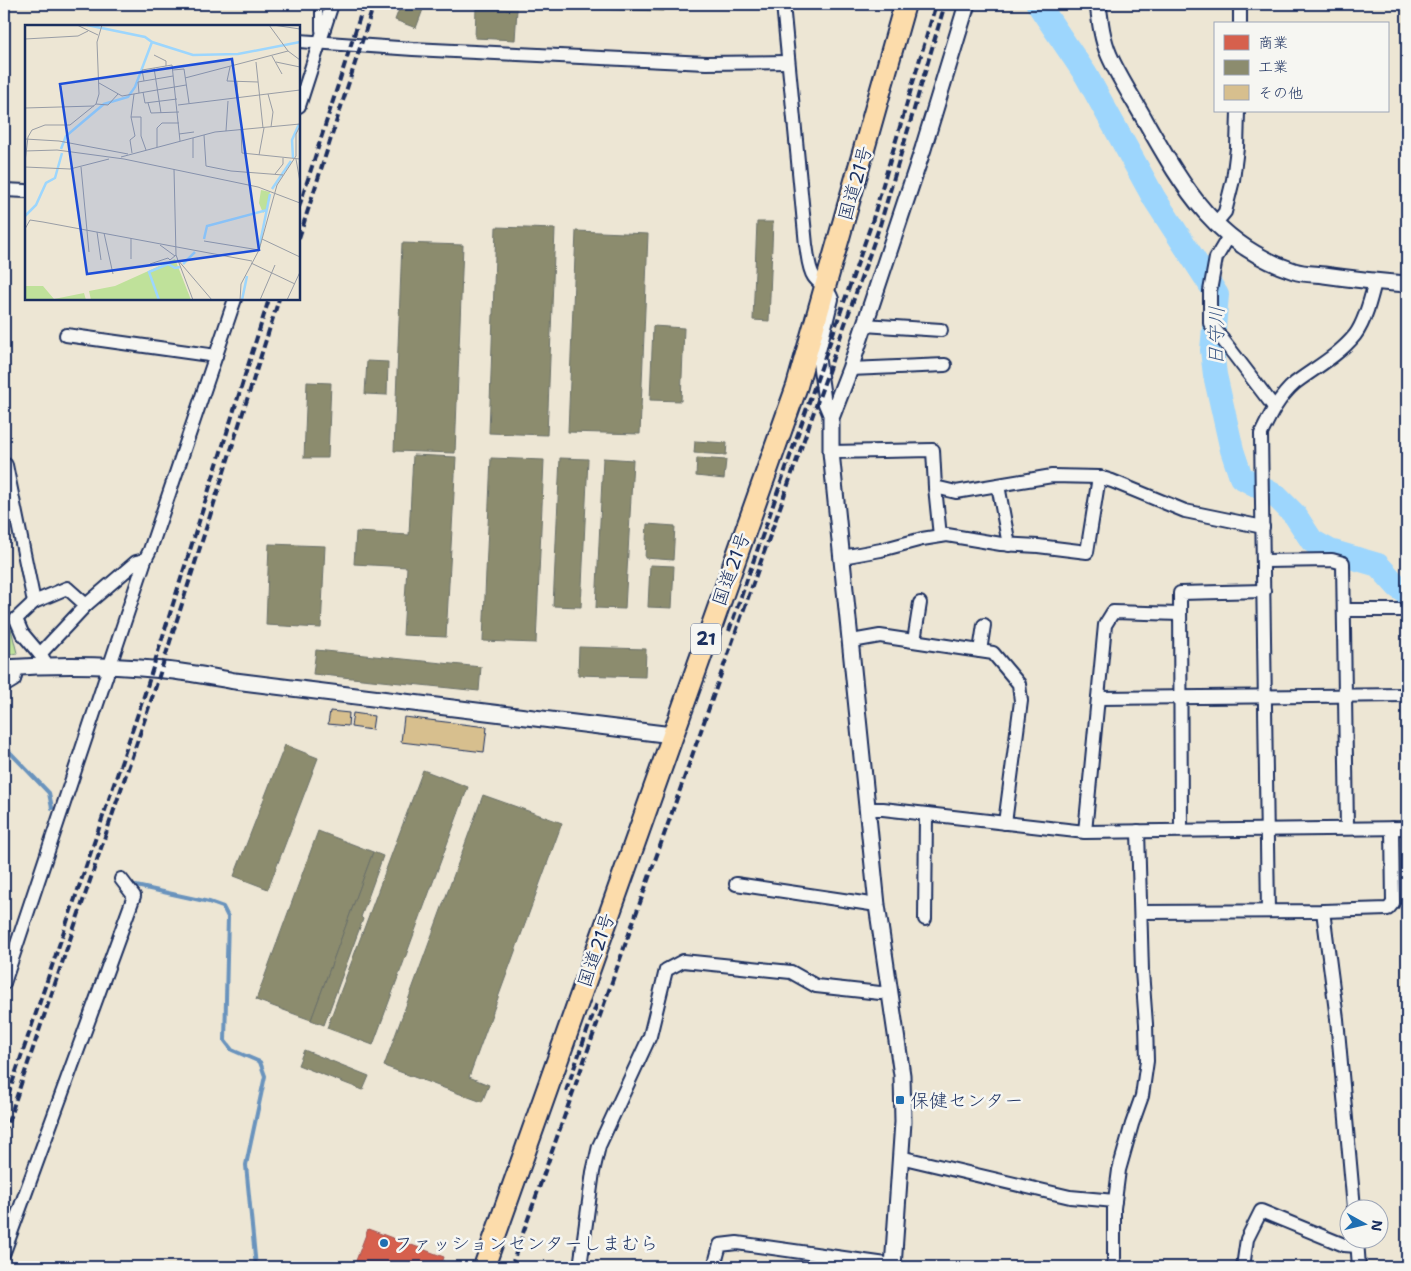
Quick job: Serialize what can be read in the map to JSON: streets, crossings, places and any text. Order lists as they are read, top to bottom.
{
  "streets": {
    "highway": ["国道21号", "21"]
  },
  "water": ["日守川"],
  "places": {
    "transit": ["保健センター"],
    "other": ["ファッションセンターしまむら"]
  },
  "legend": ["商業", "工業", "その他"],
  "north": "right"
}
